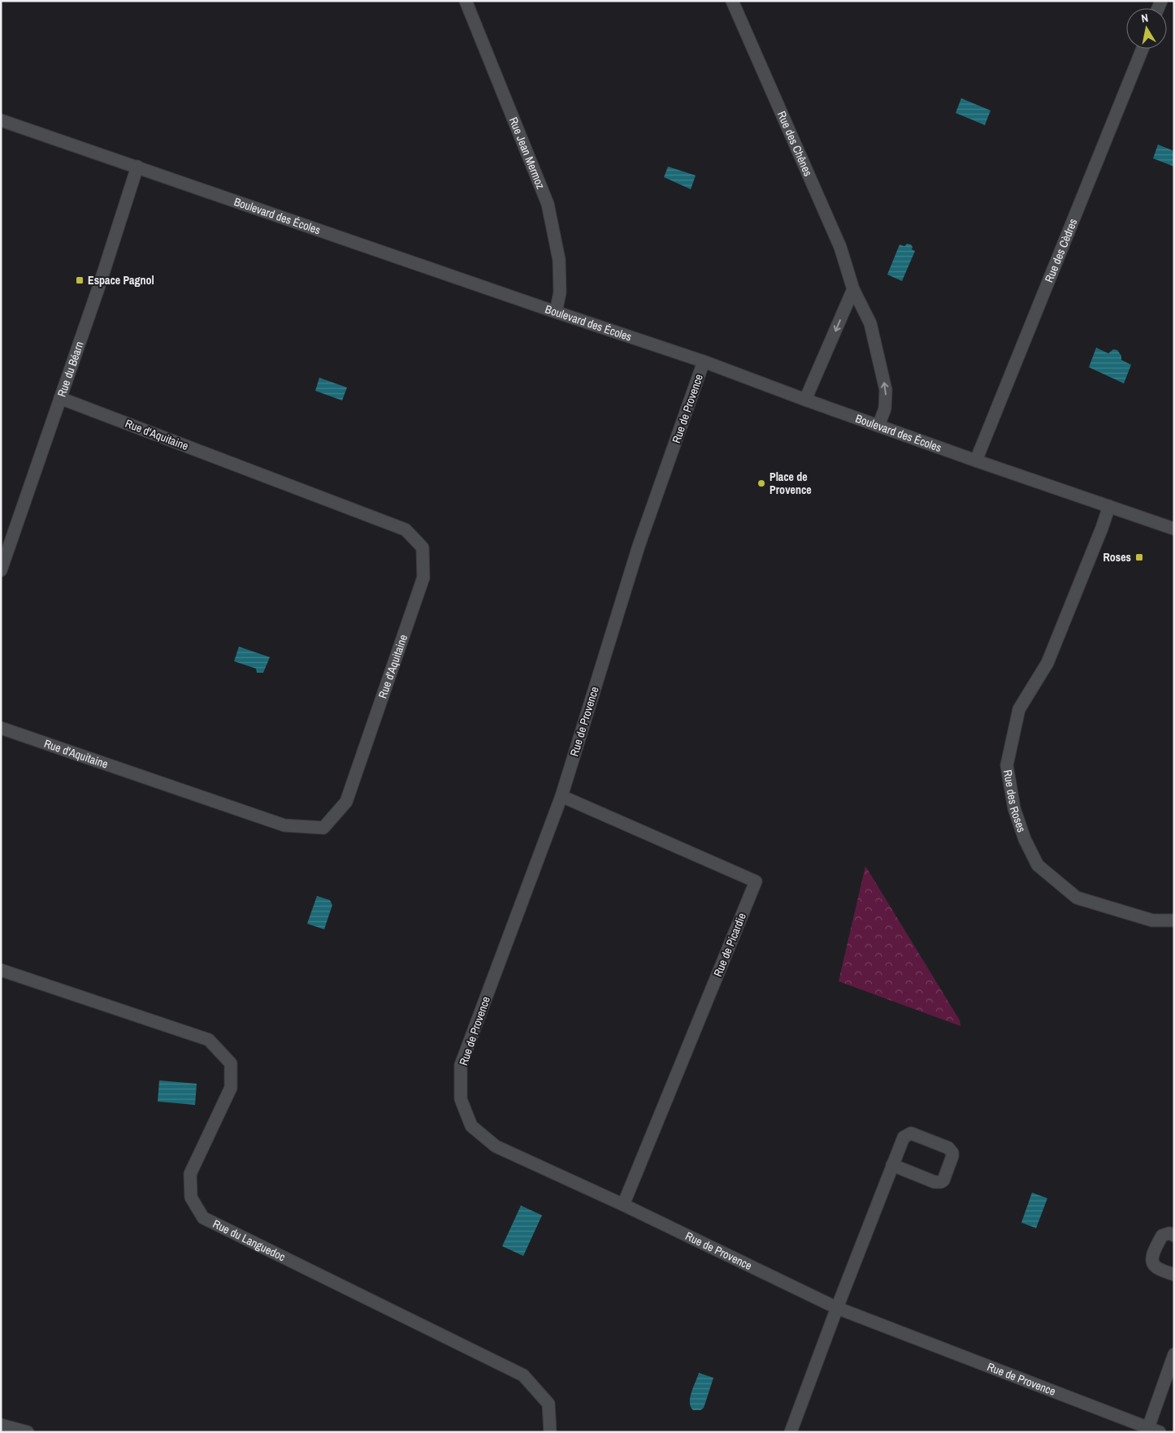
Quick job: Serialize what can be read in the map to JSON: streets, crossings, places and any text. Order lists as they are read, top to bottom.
{
  "streets": {
    "street": [
      "Rue des Chênes",
      "Rue Jean Mermoz",
      "Boulevard des Écoles",
      "Rue des Cèdres",
      "Rue du Béarn",
      "Rue de Provence",
      "Rue d'Aquitaine",
      "Rue des Roses",
      "Rue de Picardie",
      "Rue du Languedoc"
    ]
  },
  "crossings": [
    ["Rue des Chênes", "Boulevard des Écoles"],
    ["Rue Jean Mermoz", "Boulevard des Écoles"],
    ["Boulevard des Écoles", "Rue des Cèdres"],
    ["Boulevard des Écoles", "Rue du Béarn"],
    ["Boulevard des Écoles", "Rue de Provence"],
    ["Boulevard des Écoles", "Rue des Roses"],
    ["Rue du Béarn", "Rue d'Aquitaine"],
    ["Rue de Provence", "Rue de Picardie"]
  ],
  "places": {
    "transit": ["Espace Pagnol", "Roses"],
    "other": ["Place de Provence"]
  },
  "north": "top"
}
